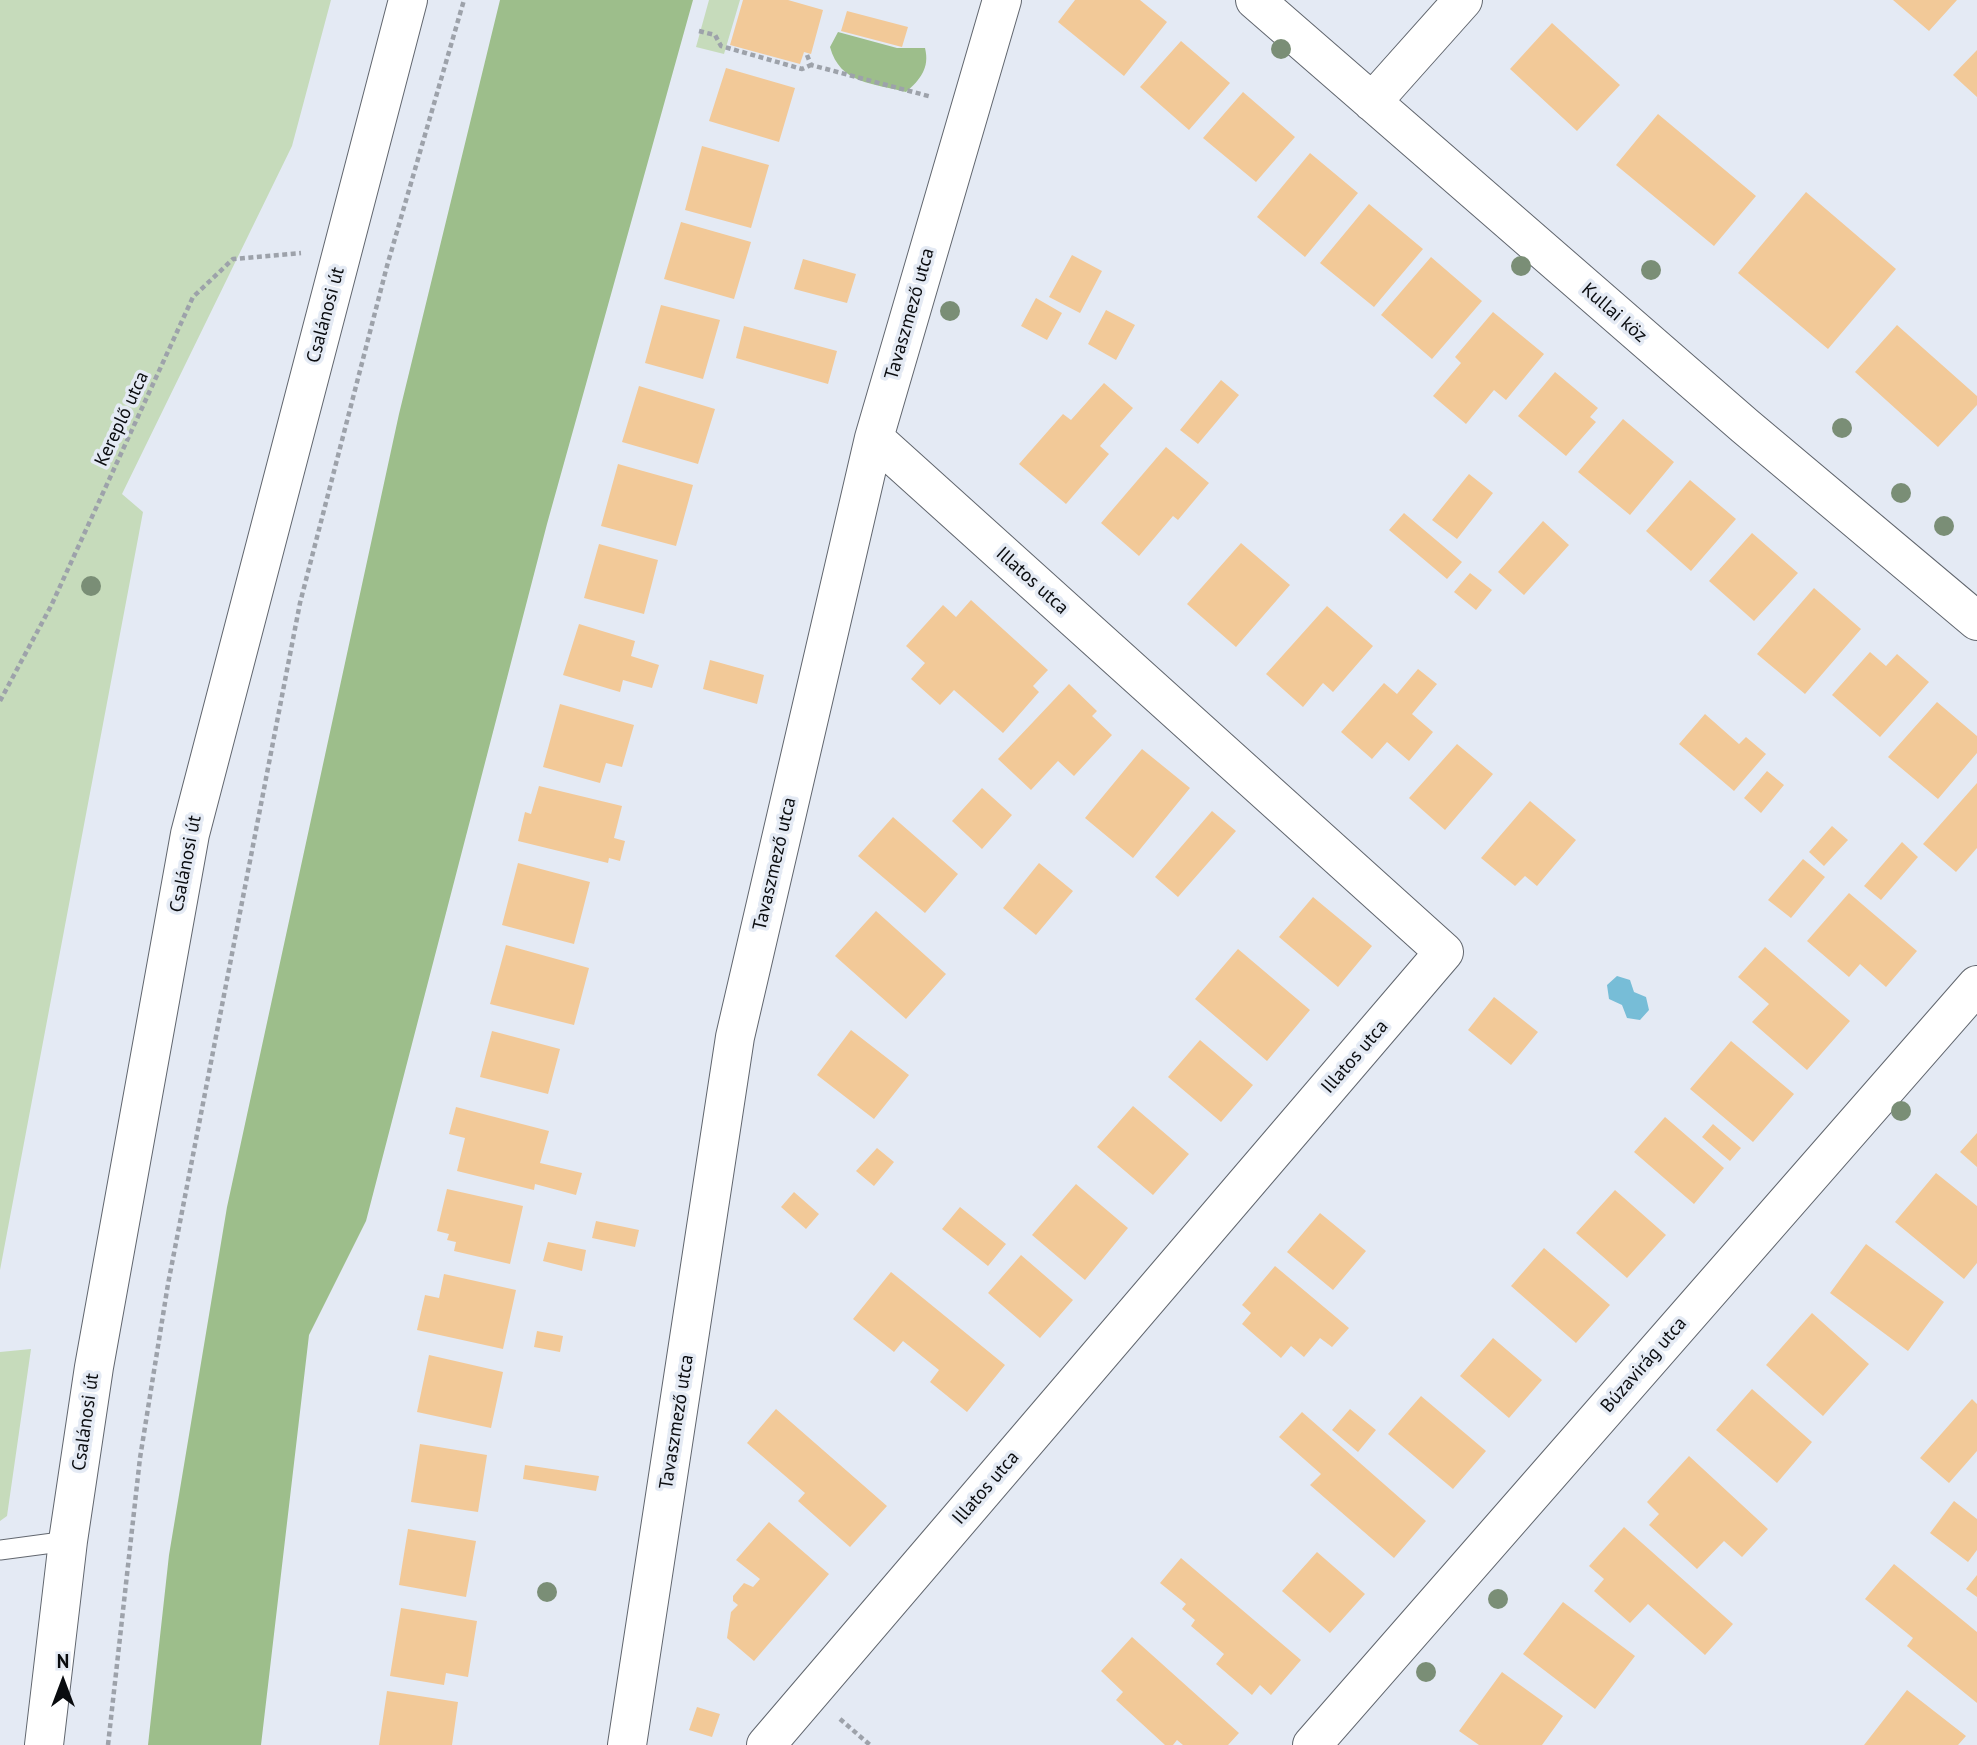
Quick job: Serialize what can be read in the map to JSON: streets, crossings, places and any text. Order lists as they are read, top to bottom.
{
  "streets": {
    "street": [
      "Kullai köz",
      "Tavaszmező utca",
      "Csalánosi út",
      "Illatos utca",
      "Búzavirág utca"
    ],
    "path": ["Kereplő utca"]
  },
  "crossings": [
    ["Tavaszmező utca", "Illatos utca"],
    ["Csalánosi út", "Kereplő utca"]
  ],
  "north": "top"
}
